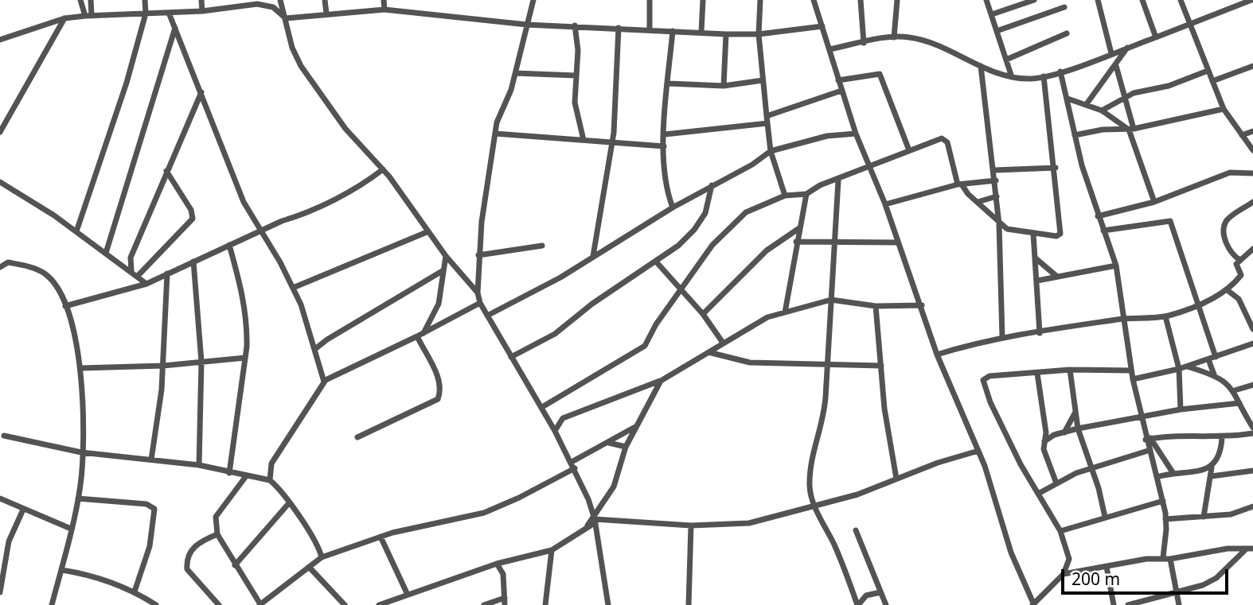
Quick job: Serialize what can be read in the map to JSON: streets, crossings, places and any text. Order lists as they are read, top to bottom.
{
  "scale_bar": "200 m"
}
